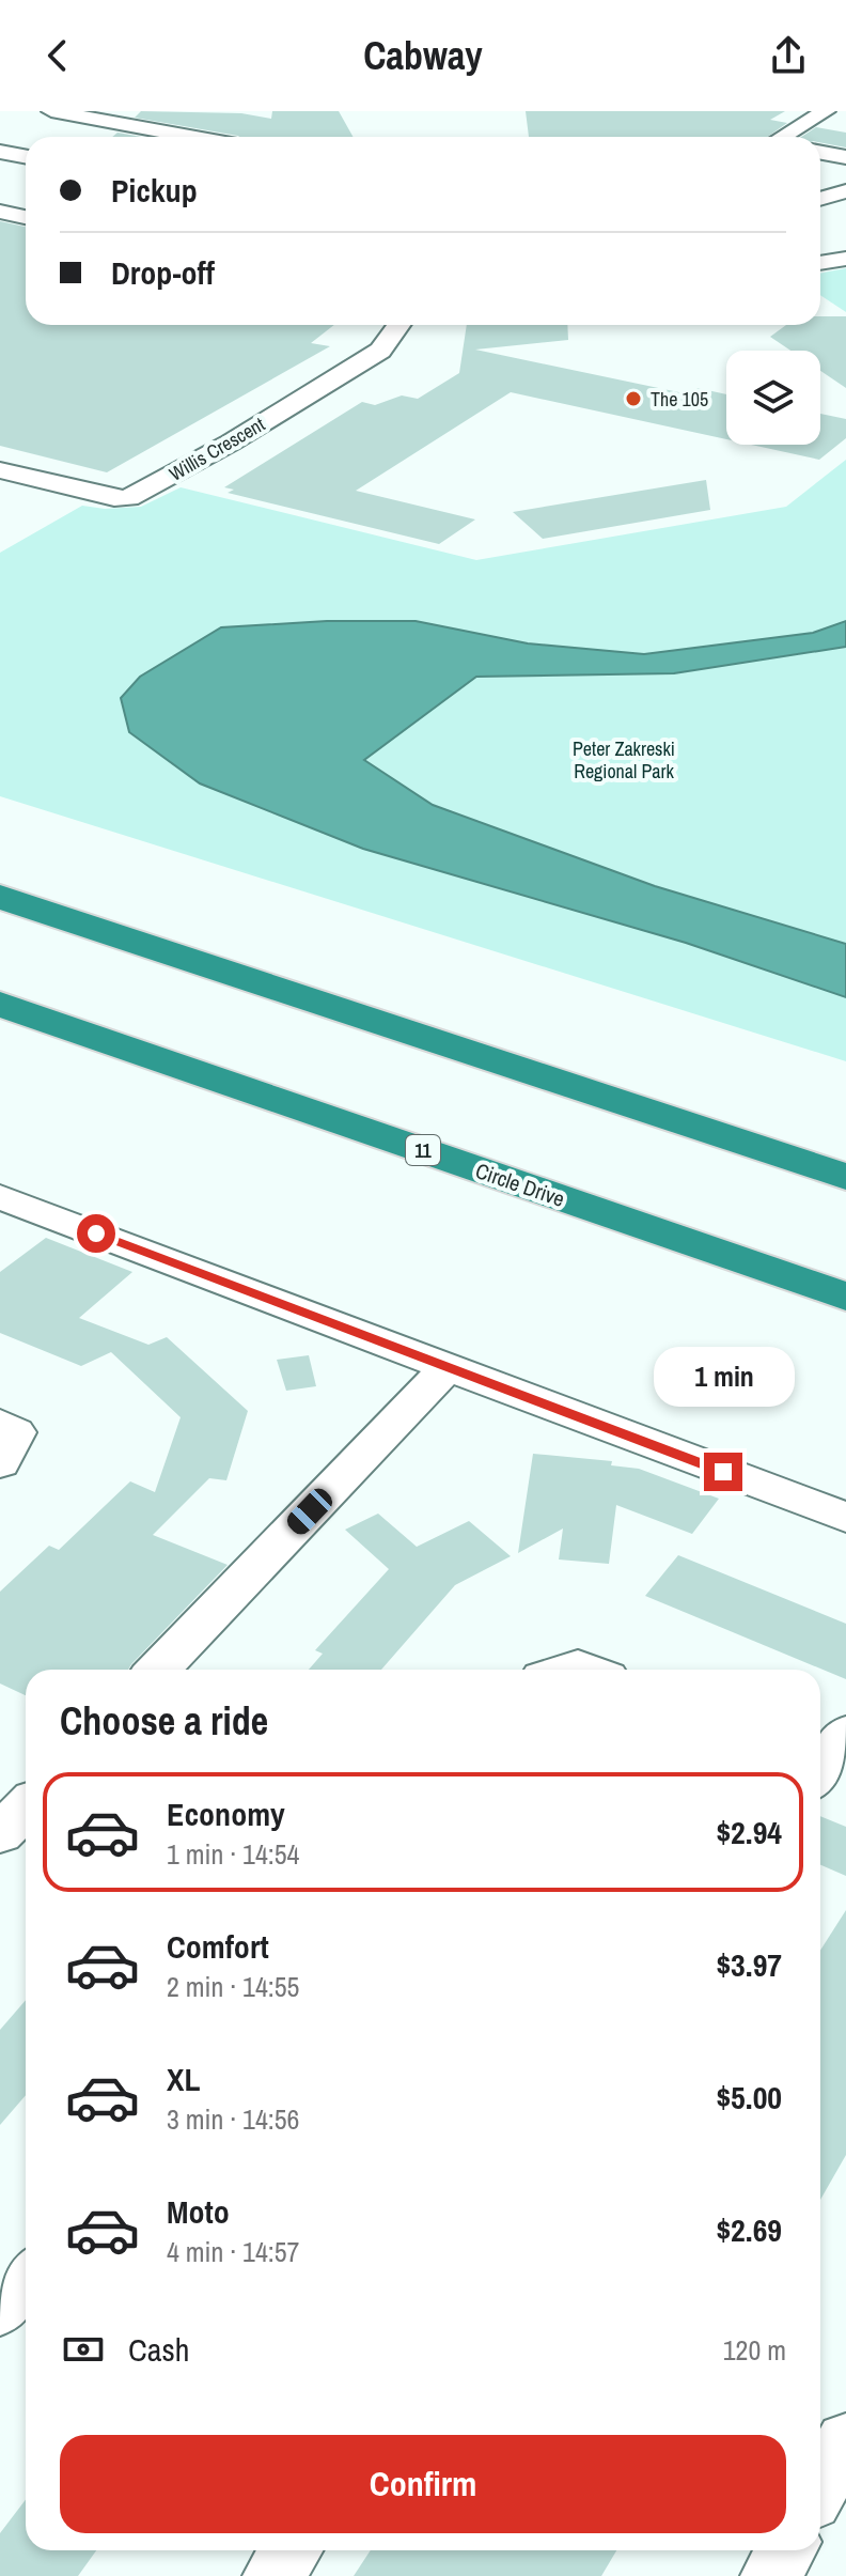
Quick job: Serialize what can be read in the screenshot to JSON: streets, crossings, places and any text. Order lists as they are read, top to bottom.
{
  "streets": {
    "highway": ["11", "Circle Drive"],
    "street": ["Willis Crescent"]
  },
  "parks": ["Peter Zakreski Regional Park"],
  "places": ["The 105"],
  "page": {
    "header": "Cabway",
    "banner": ["Pickup", "Drop-off"],
    "bubble": "1 min",
    "heading": "Choose a ride",
    "list": [
      {
        "name": "Economy",
        "note": "1 min · 14:54",
        "value": "$2.94"
      },
      {
        "name": "Comfort",
        "note": "2 min · 14:55",
        "value": "$3.97"
      },
      {
        "name": "XL",
        "note": "3 min · 14:56",
        "value": "$5.00"
      },
      {
        "name": "Moto",
        "note": "4 min · 14:57",
        "value": "$2.69"
      }
    ],
    "pay": ["Cash", "120 m"],
    "buttons": "Confirm"
  }
}
